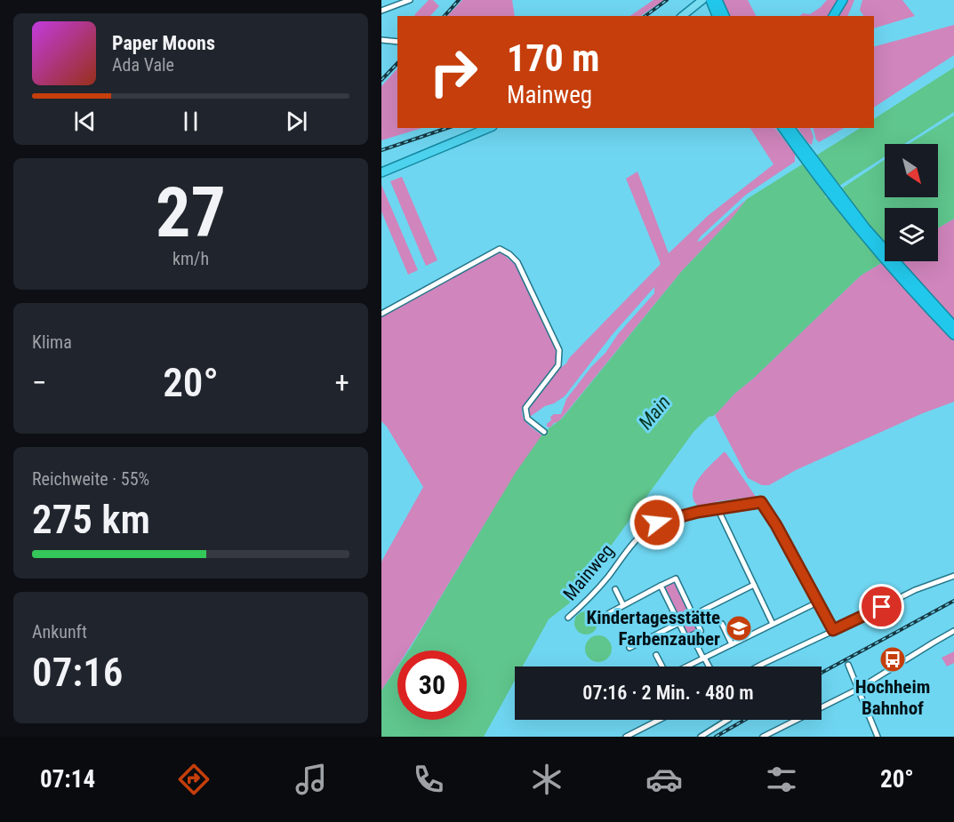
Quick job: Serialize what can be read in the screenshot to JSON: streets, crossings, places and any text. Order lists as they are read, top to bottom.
{
  "streets": {
    "street": ["Mainweg"]
  },
  "water": ["Main"],
  "places": {
    "school or university": ["Kindertagesstätte Farbenzauber"],
    "bus stop": ["Hochheim Bahnhof"]
  },
  "north": "bottom right",
  "page": {
    "turn": ["170 m", "Mainweg"],
    "song": ["Paper Moons", "Ada Vale"],
    "tile": [
      ["27", "km/h"],
      "Klima",
      ["Reichweite · 55%", "275 km"],
      ["Ankunft", "07:16"]
    ],
    "heat": ["−", "20°", "+"],
    "limit": "30",
    "trip": "07:16 · 2 Min. · 480 m",
    "tabs": ["07:14", "20°"]
  }
}
